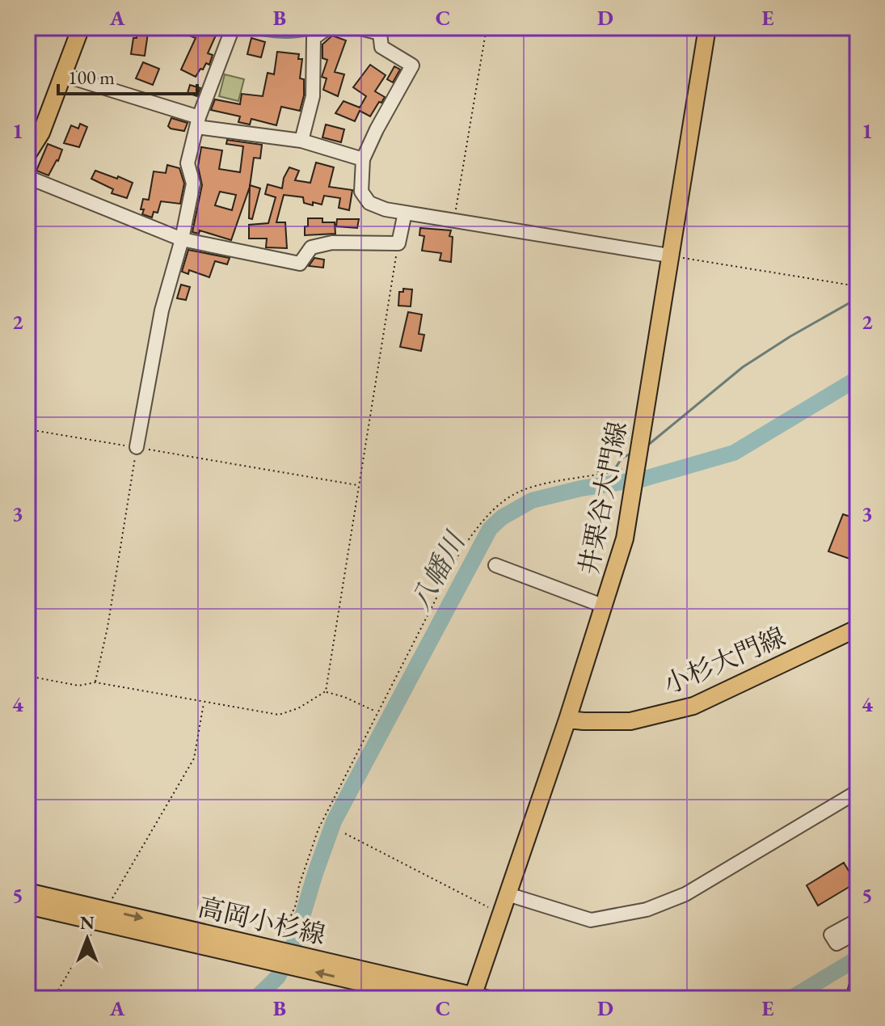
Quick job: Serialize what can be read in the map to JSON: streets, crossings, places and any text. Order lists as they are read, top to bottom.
{
  "streets": {
    "main road": ["井栗谷大門線", "小杉大門線", "高岡小杉線"]
  },
  "crossings": [
    ["井栗谷大門線", "小杉大門線"],
    ["井栗谷大門線", "高岡小杉線"]
  ],
  "water": ["八幡川"],
  "scale_bar": "100 m",
  "north": "top",
  "grid": {
    "columns": [
      "A",
      "B",
      "C",
      "D",
      "E"
    ],
    "rows": [
      "1",
      "2",
      "3",
      "4",
      "5"
    ]
  }
}
